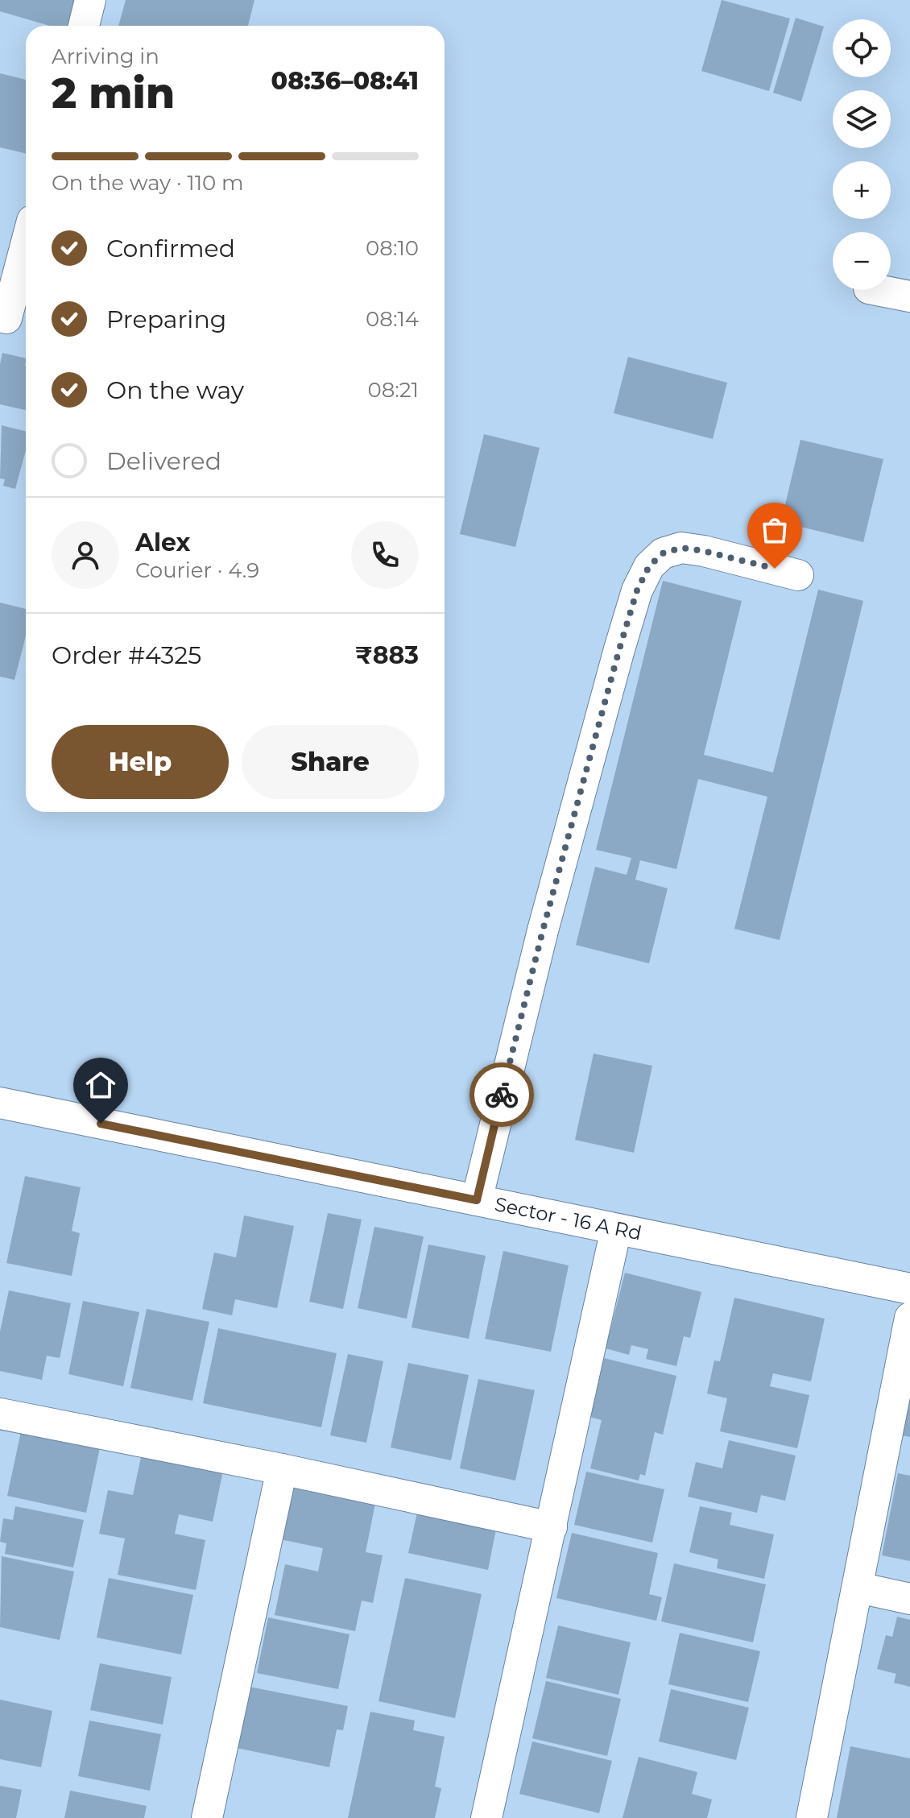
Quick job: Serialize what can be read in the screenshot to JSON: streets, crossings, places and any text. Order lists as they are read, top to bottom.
{
  "streets": {
    "street": ["Sector - 16 A Rd"]
  },
  "page": {
    "map_buttons": ["+", "−"],
    "heading": ["2 min", "Arriving in", "08:36–08:41"],
    "panel": [
      "Alex",
      "Courier · 4.9",
      "Order #4325",
      "₹883"
    ],
    "bar": "On the way · 110 m",
    "list": [
      ["Confirmed", "08:10"],
      ["Preparing", "08:14"],
      ["On the way", "08:21"],
      "Delivered"
    ],
    "buttons": ["Help", "Share"]
  }
}
